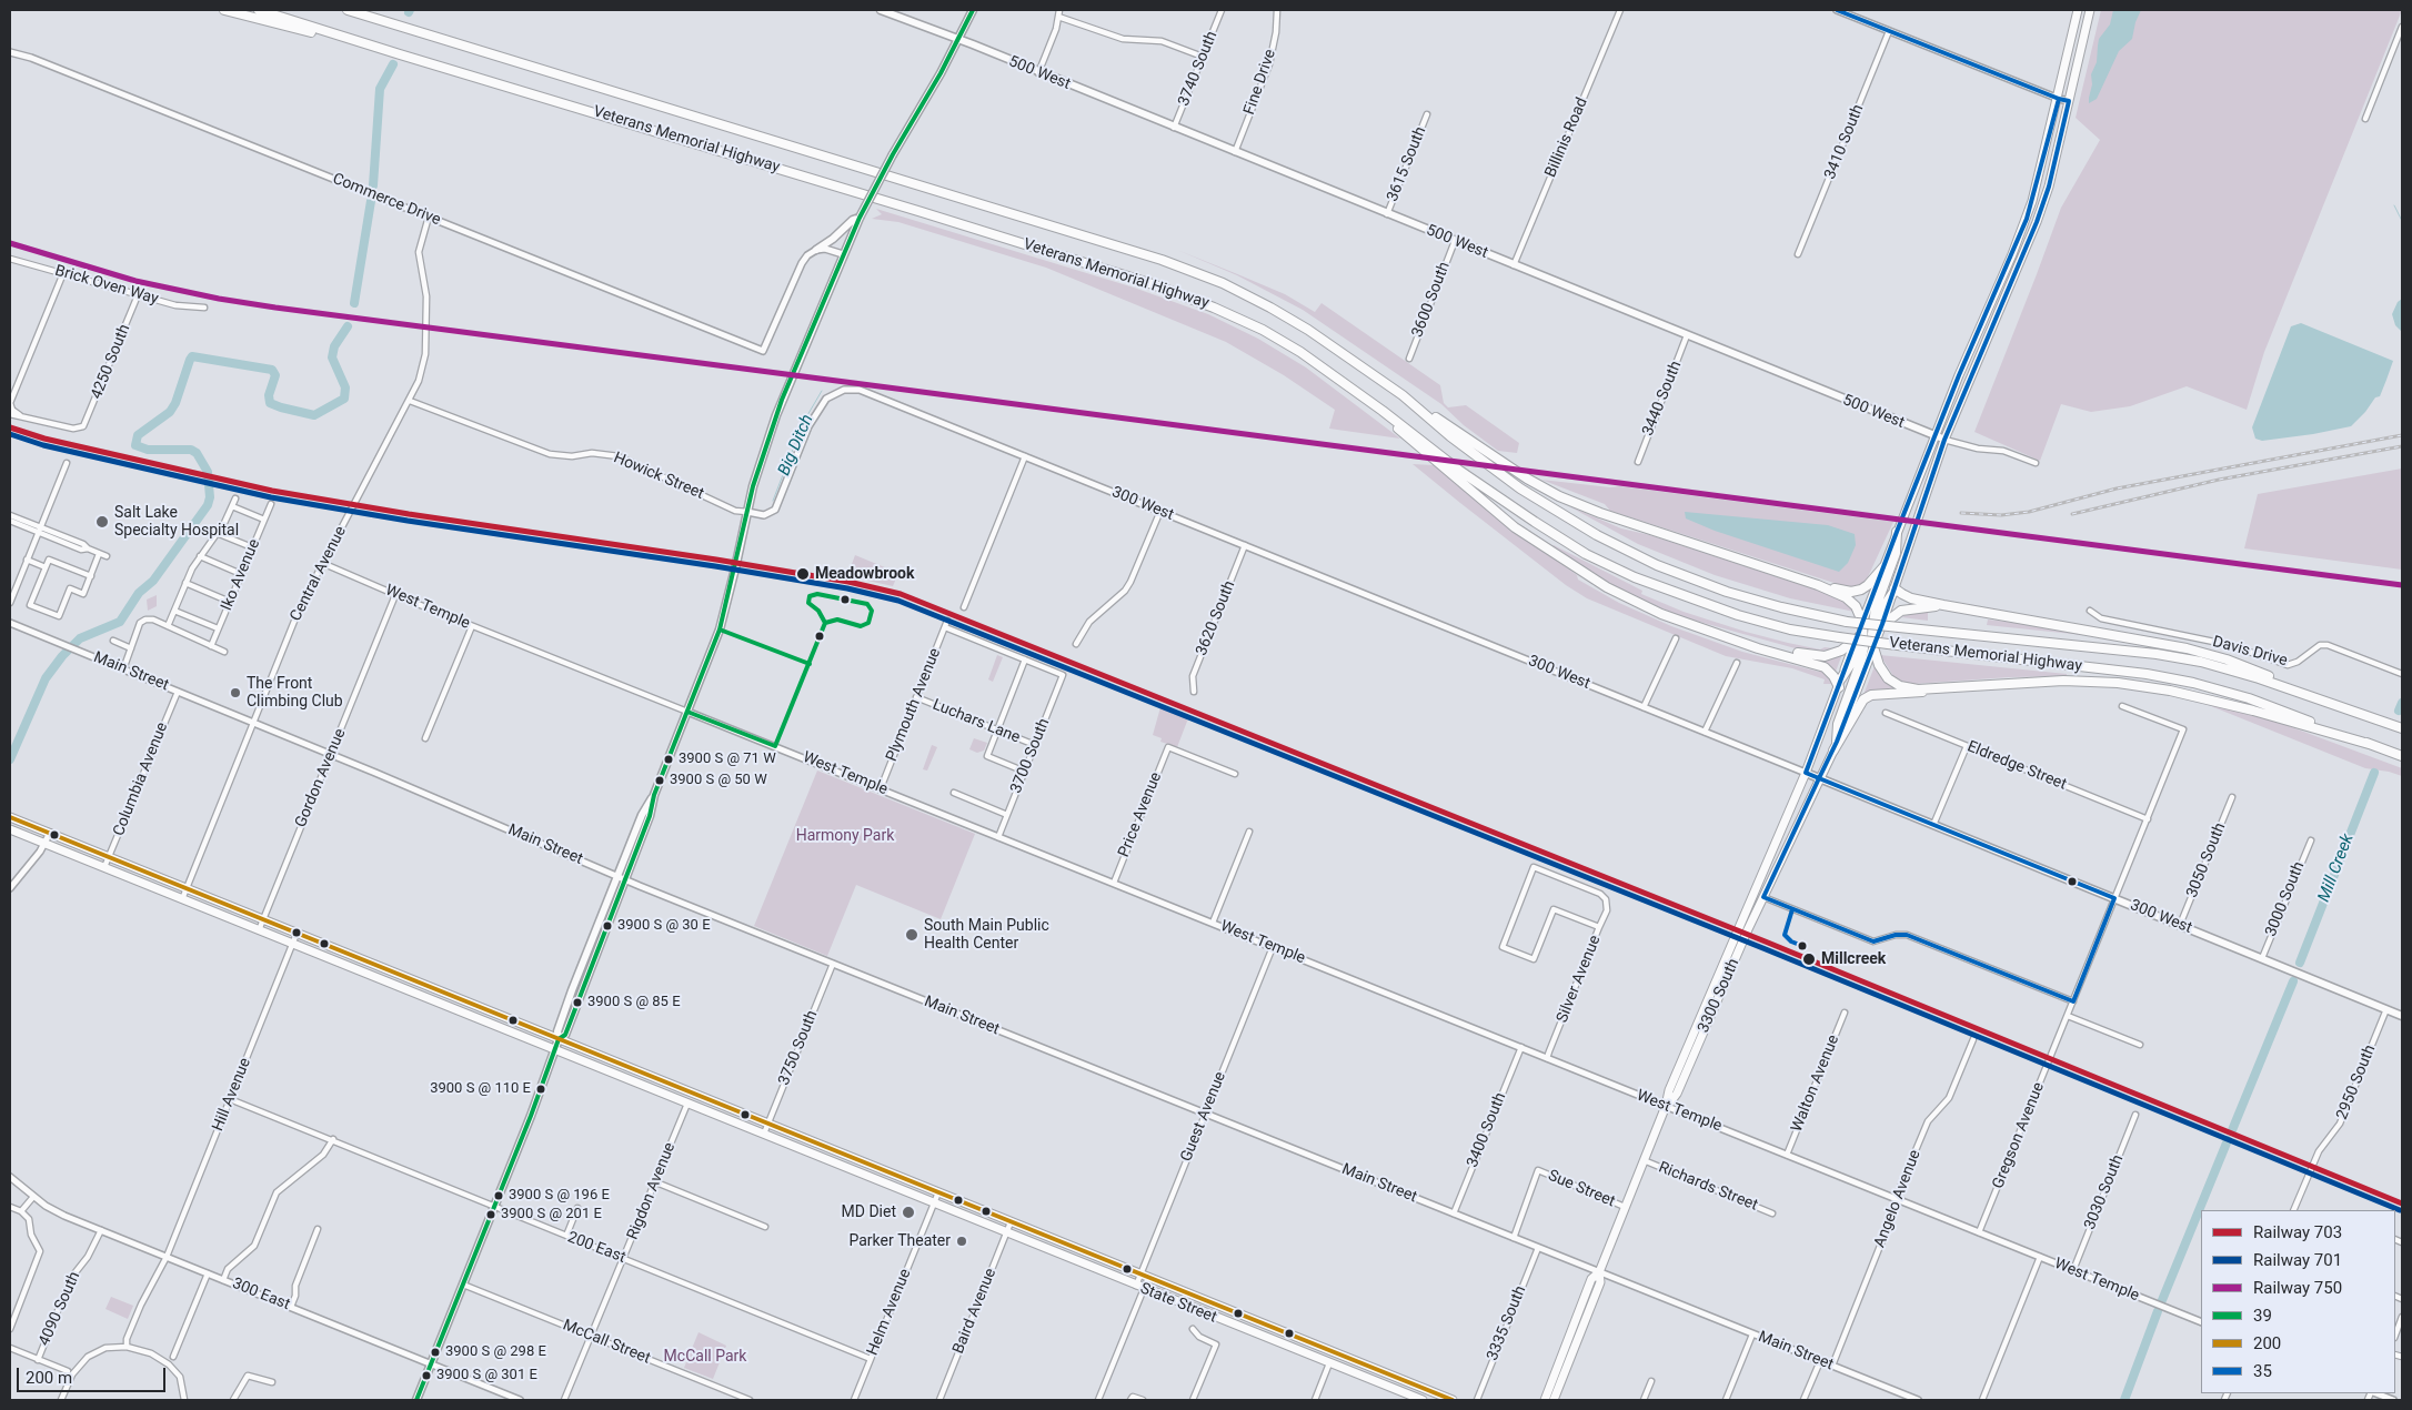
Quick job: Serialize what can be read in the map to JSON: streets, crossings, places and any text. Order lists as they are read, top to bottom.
{
  "streets": {
    "highway": ["Veterans Memorial Highway"],
    "main road": [
      "500 West",
      "300 West",
      "3300 South",
      "State Street"
    ],
    "street": [
      "3740 South",
      "Fine Drive",
      "Billinis Road",
      "3410 South",
      "3615 South",
      "Commerce Drive",
      "Brick Oven Way",
      "3600 South",
      "4250 South",
      "3440 South",
      "Howick Street",
      "Central Avenue",
      "Iko Avenue",
      "West Temple",
      "3620 South",
      "Davis Drive",
      "Main Street",
      "Plymouth Avenue",
      "Luchars Lane",
      "3700 South",
      "Eldredge Street",
      "Gordon Avenue",
      "Columbia Avenue",
      "Price Avenue",
      "3050 South",
      "3000 South",
      "Silver Avenue",
      "3750 South",
      "2950 South",
      "Walton Avenue",
      "Hill Avenue",
      "Guest Avenue",
      "3400 South",
      "Gregson Avenue",
      "Richards Street",
      "Sue Street",
      "Rigdon Avenue",
      "3030 South",
      "Angelo Avenue",
      "200 East",
      "300 East",
      "4090 South",
      "Baird Avenue",
      "Helm Avenue",
      "3335 South",
      "McCall Street"
    ]
  },
  "crossings": [
    ["3740 South", "500 West"],
    ["500 West", "Fine Drive"],
    ["500 West", "Billinis Road"],
    ["500 West", "3615 South"],
    ["500 West", "3600 South"],
    ["500 West", "3440 South"],
    ["500 West", "3300 South"],
    ["Commerce Drive", "Central Avenue"],
    ["Brick Oven Way", "4250 South"],
    ["Howick Street", "300 West"],
    ["Howick Street", "Central Avenue"],
    ["300 West", "3620 South"],
    ["300 West", "3050 South"],
    ["300 West", "3000 South"],
    ["300 West", "3300 South"],
    ["300 West", "2950 South"],
    ["300 West", "Gregson Avenue"],
    ["Central Avenue", "West Temple"],
    ["Central Avenue", "Main Street"],
    ["Central Avenue", "State Street"],
    ["West Temple", "Plymouth Avenue"],
    ["West Temple", "3700 South"],
    ["West Temple", "Gordon Avenue"],
    ["West Temple", "Price Avenue"],
    ["West Temple", "Silver Avenue"],
    ["West Temple", "3300 South"],
    ["West Temple", "Walton Avenue"],
    ["West Temple", "Guest Avenue"],
    ["West Temple", "3400 South"],
    ["West Temple", "Gregson Avenue"],
    ["West Temple", "3030 South"],
    ["West Temple", "Angelo Avenue"],
    ["Main Street", "Gordon Avenue"],
    ["Main Street", "Columbia Avenue"],
    ["Main Street", "3300 South"],
    ["Main Street", "3750 South"],
    ["Main Street", "Guest Avenue"],
    ["Main Street", "3400 South"],
    ["Main Street", "Sue Street"],
    ["Main Street", "Angelo Avenue"],
    ["Main Street", "3335 South"],
    ["Plymouth Avenue", "Luchars Lane"],
    ["Luchars Lane", "3700 South"],
    ["Eldredge Street", "Gregson Avenue"],
    ["Gordon Avenue", "State Street"],
    ["Columbia Avenue", "State Street"],
    ["3300 South", "Richards Street"],
    ["3300 South", "Sue Street"],
    ["3750 South", "State Street"],
    ["Hill Avenue", "200 East"],
    ["Hill Avenue", "300 East"],
    ["Hill Avenue", "State Street"],
    ["Guest Avenue", "State Street"],
    ["Rigdon Avenue", "200 East"],
    ["Rigdon Avenue", "State Street"],
    ["Rigdon Avenue", "McCall Street"],
    ["200 East", "Helm Avenue"],
    ["300 East", "4090 South"],
    ["State Street", "Baird Avenue"],
    ["State Street", "Helm Avenue"]
  ],
  "water": ["Big Ditch", "Mill Creek"],
  "parks": ["Harmony Park", "McCall Park"],
  "places": [
    "Salt Lake Specialty Hospital",
    "Meadowbrook",
    "The Front Climbing Club",
    "3900 S @ 71 W",
    "3900 S @ 50 W",
    "3900 S @ 30 E",
    "South Main Public Health Center",
    "Millcreek",
    "3900 S @ 85 E",
    "3900 S @ 110 E",
    "3900 S @ 196 E",
    "MD Diet",
    "3900 S @ 201 E",
    "Parker Theater",
    "3900 S @ 298 E",
    "3900 S @ 301 E"
  ],
  "lines": [
    "transit line 39",
    "transit line 35",
    "rail line 750",
    "rail line 703",
    "rail line 701",
    "transit line 200"
  ],
  "legend": [
    "Railway 703",
    "Railway 701",
    "Railway 750",
    "39",
    "200",
    "35"
  ],
  "scale_bar": "200 m"
}
